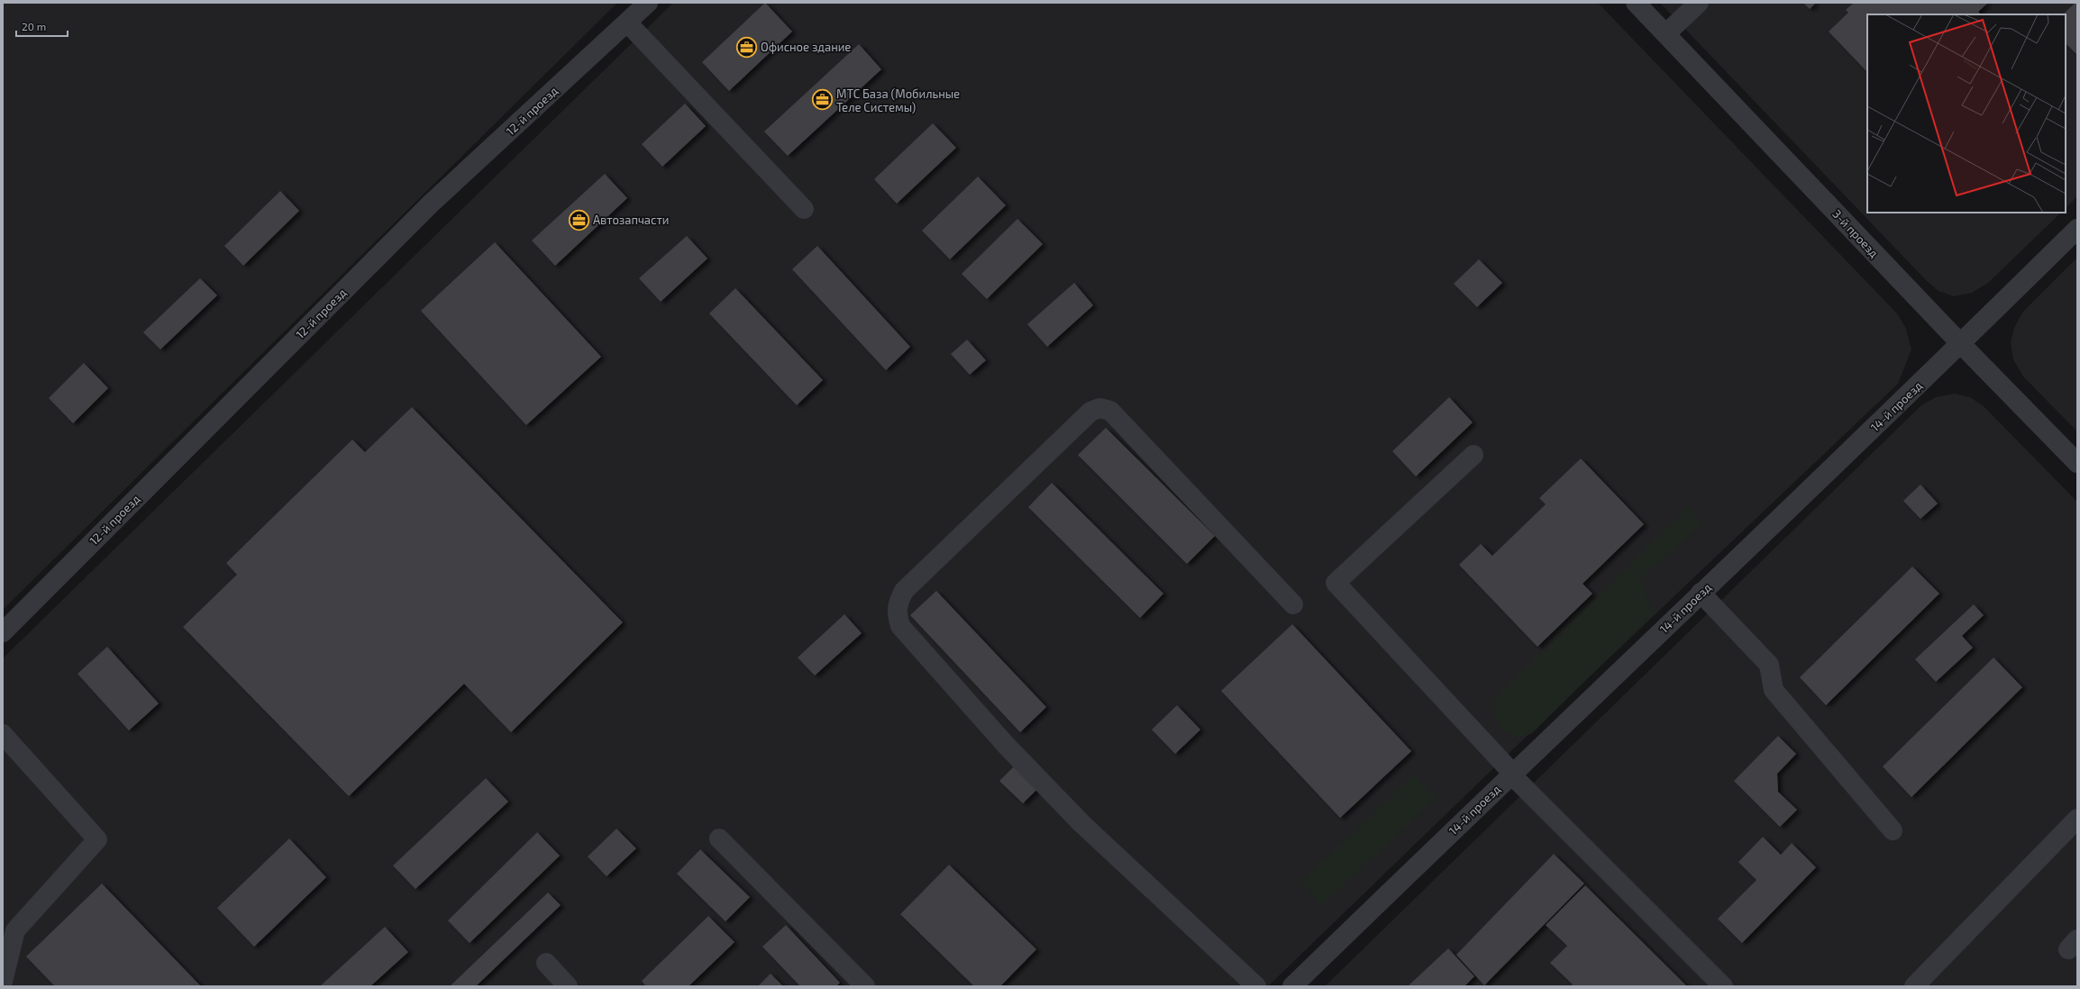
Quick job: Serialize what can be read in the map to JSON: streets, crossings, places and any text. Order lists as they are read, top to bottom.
{
  "streets": {
    "street": ["12-й проезд", "3-й проезд", "14-й проезд"]
  },
  "crossings": [
    ["3-й проезд", "14-й проезд"]
  ],
  "places": {
    "office": ["Офисное здание", "МТС База (Мобильные Теле Системы)", "Автозапчасти"]
  },
  "scale_bar": "20 m"
}
